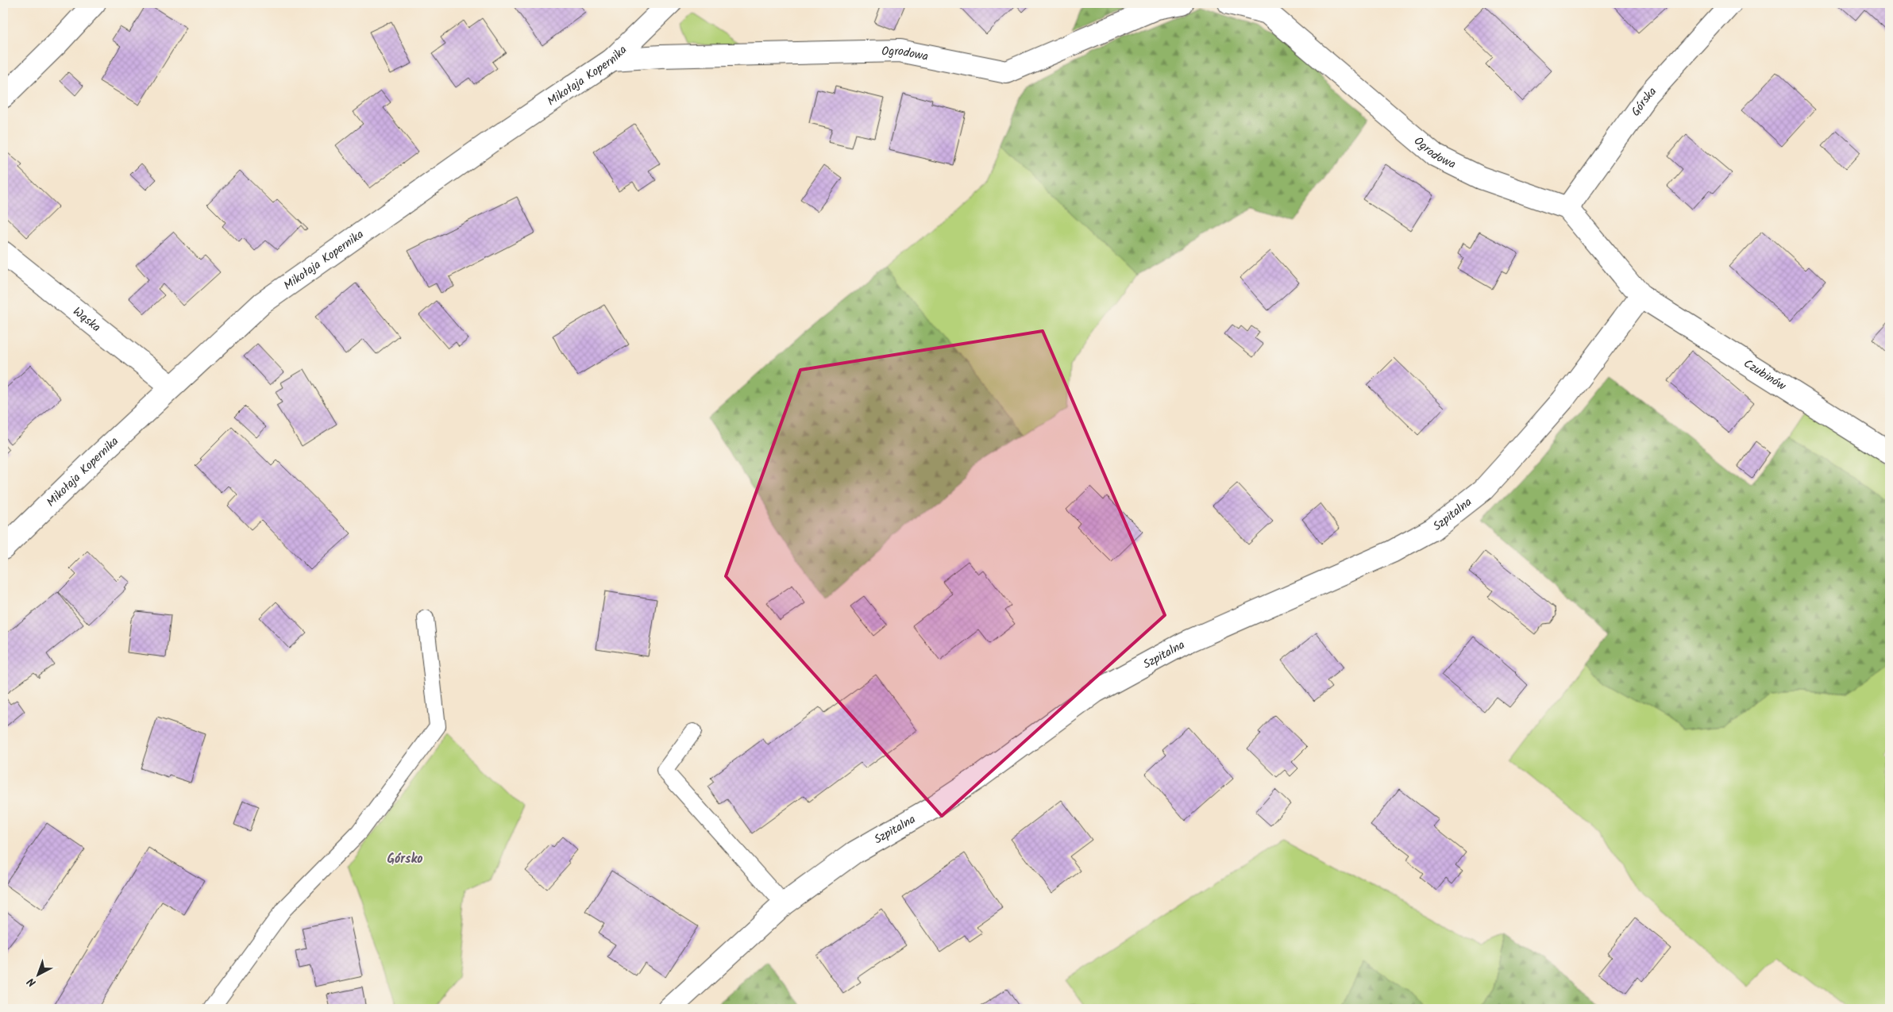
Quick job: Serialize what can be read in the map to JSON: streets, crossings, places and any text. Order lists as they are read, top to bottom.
{
  "streets": {
    "street": [
      "Ogrodowa",
      "Mikołaja Kopernika",
      "Górska",
      "Wąska",
      "Czubinów",
      "Szpitalna"
    ]
  },
  "crossings": [
    ["Ogrodowa", "Mikołaja Kopernika"],
    ["Ogrodowa", "Górska"],
    ["Mikołaja Kopernika", "Wąska"],
    ["Czubinów", "Szpitalna"]
  ],
  "districts": ["Górsko"],
  "north": "bottom left"
}
